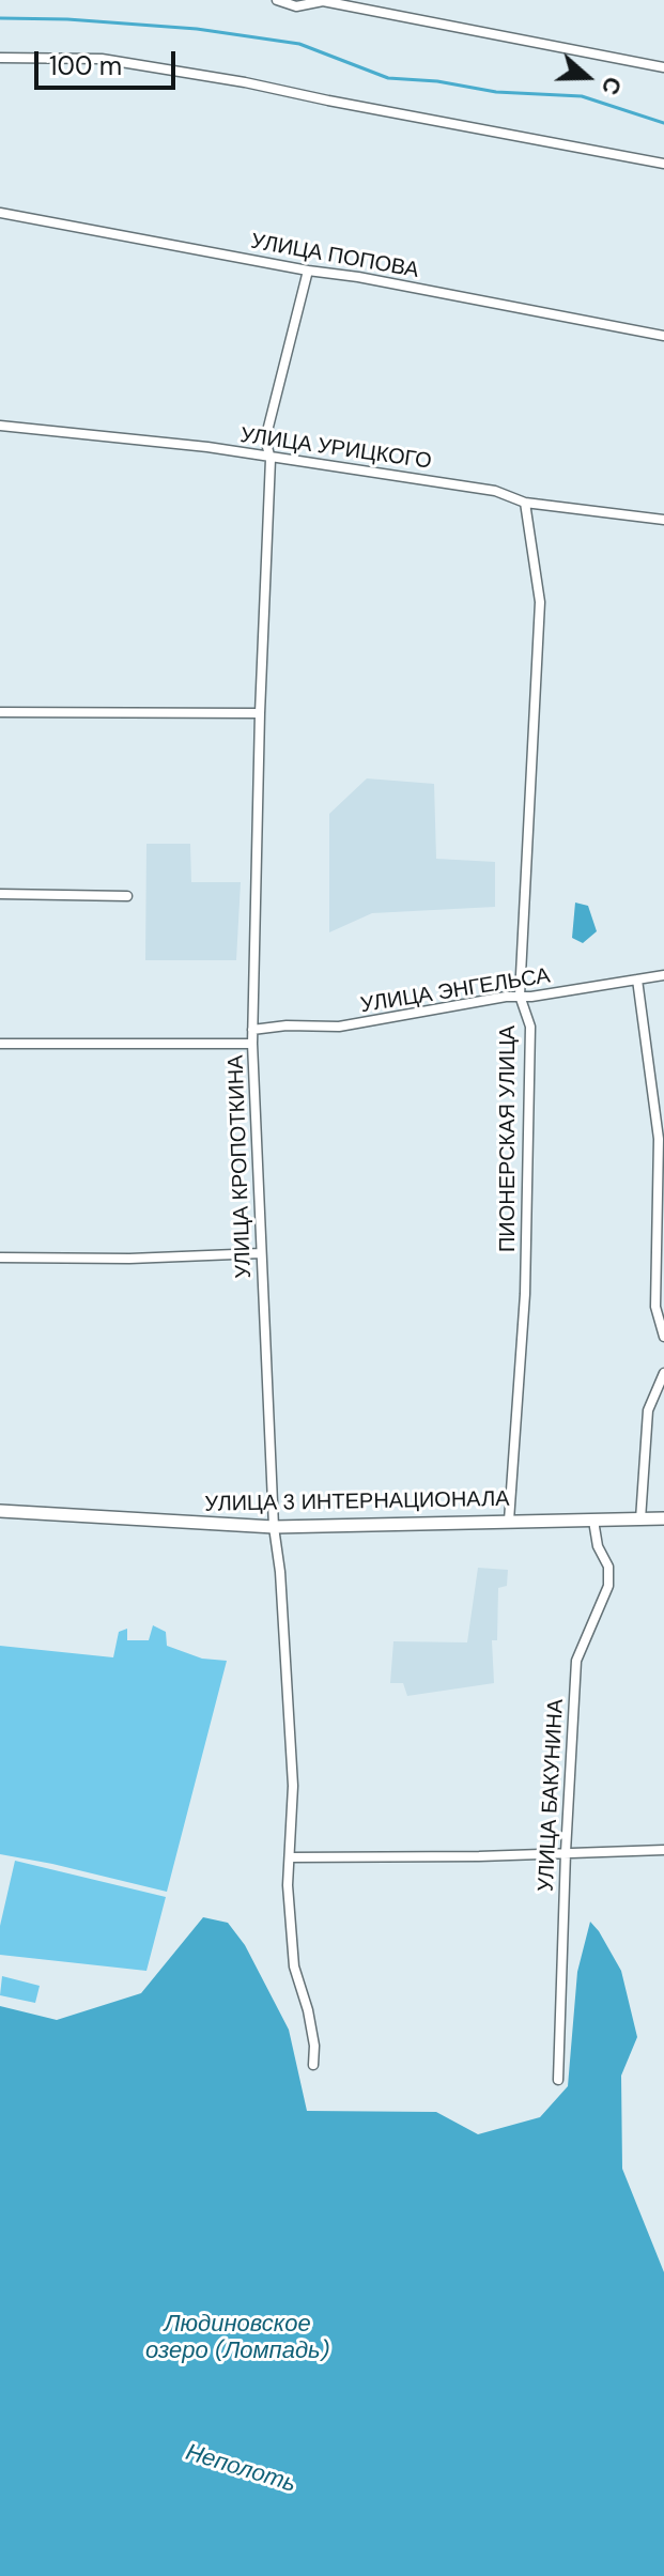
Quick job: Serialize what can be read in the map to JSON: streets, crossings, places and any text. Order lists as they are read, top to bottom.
{
  "streets": {
    "street": [
      "УЛИЦА ПОПОВА",
      "УЛИЦА УРИЦКОГО",
      "УЛИЦА ЭНГЕЛЬСА",
      "ПИОНЕРСКАЯ УЛИЦА",
      "УЛИЦА КРОПОТКИНА",
      "УЛИЦА 3 ИНТЕРНАЦИОНАЛА",
      "УЛИЦА БАКУНИНА"
    ]
  },
  "crossings": [
    ["УЛИЦА ПОПОВА", "УЛИЦА КРОПОТКИНА"],
    ["УЛИЦА УРИЦКОГО", "ПИОНЕРСКАЯ УЛИЦА"],
    ["УЛИЦА УРИЦКОГО", "УЛИЦА КРОПОТКИНА"],
    ["УЛИЦА ЭНГЕЛЬСА", "ПИОНЕРСКАЯ УЛИЦА"],
    ["УЛИЦА ЭНГЕЛЬСА", "УЛИЦА КРОПОТКИНА"],
    ["ПИОНЕРСКАЯ УЛИЦА", "УЛИЦА 3 ИНТЕРНАЦИОНАЛА"],
    ["УЛИЦА КРОПОТКИНА", "УЛИЦА 3 ИНТЕРНАЦИОНАЛА"],
    ["УЛИЦА 3 ИНТЕРНАЦИОНАЛА", "УЛИЦА БАКУНИНА"]
  ],
  "water": ["Людиновское озеро (Ломпадь)", "Неполоть"],
  "scale_bar": "100 m",
  "north": "right"
}
